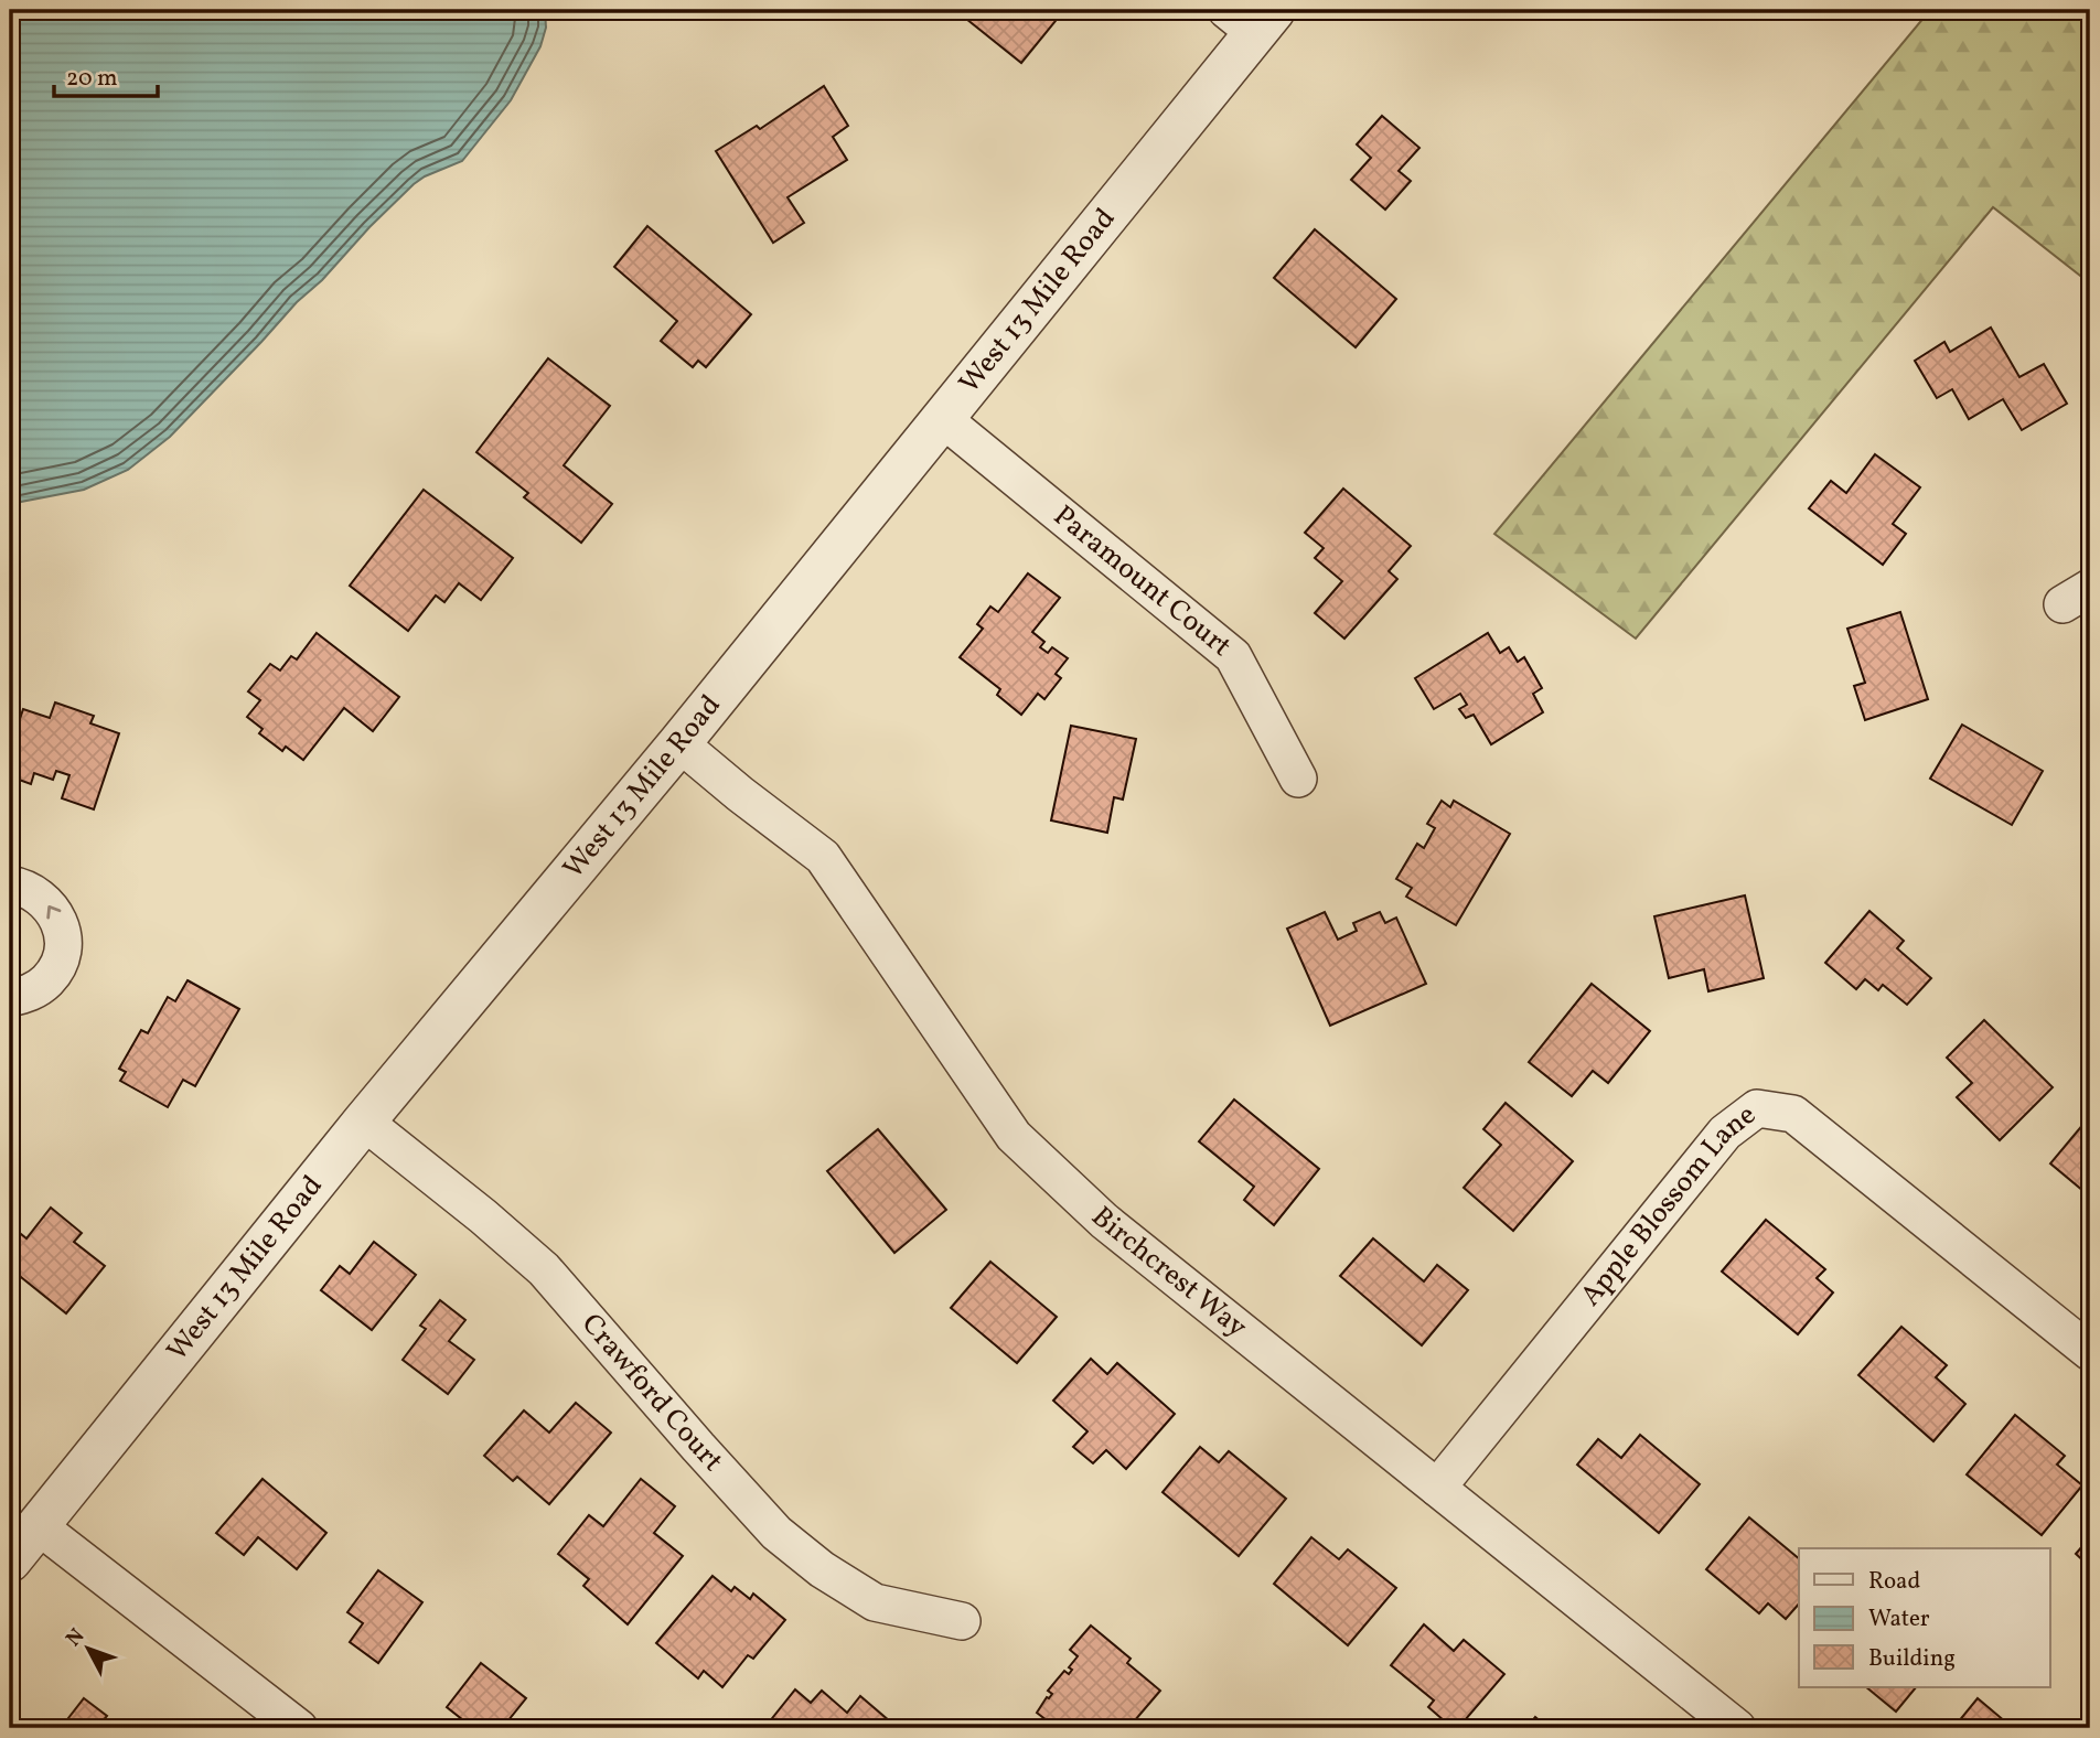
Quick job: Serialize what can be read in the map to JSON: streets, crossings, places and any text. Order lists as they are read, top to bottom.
{
  "streets": {
    "street": [
      "West 13 Mile Road",
      "Paramount Court",
      "Apple Blossom Lane",
      "Birchcrest Way",
      "Crawford Court"
    ]
  },
  "crossings": [
    ["West 13 Mile Road", "Paramount Court"],
    ["West 13 Mile Road", "Birchcrest Way"],
    ["West 13 Mile Road", "Crawford Court"],
    ["Apple Blossom Lane", "Birchcrest Way"]
  ],
  "legend": ["Road", "Water", "Building"],
  "scale_bar": "20 m",
  "north": "top left"
}
